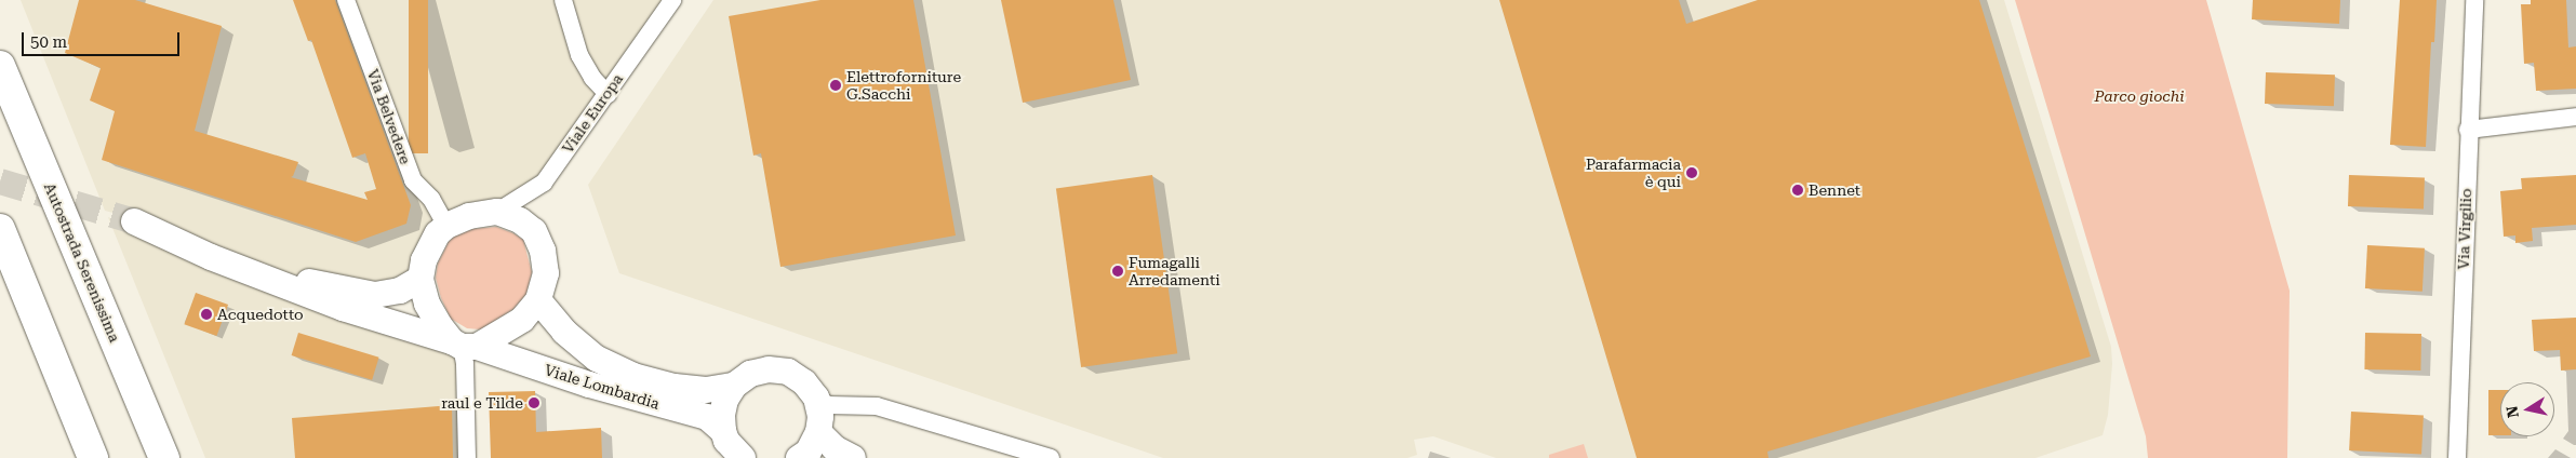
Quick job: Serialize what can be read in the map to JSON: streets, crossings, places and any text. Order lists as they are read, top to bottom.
{
  "streets": {
    "highway": ["Autostrada Serenissima"],
    "main road": ["Viale Lombardia"],
    "street": ["Viale Europa", "Via Belvedere", "Via Virgilio"]
  },
  "crossings": [
    ["Viale Europa", "Via Belvedere"],
    ["Viale Europa", "Viale Lombardia"],
    ["Via Belvedere", "Viale Lombardia"]
  ],
  "parks": ["Parco giochi"],
  "places": [
    "Elettroforniture G.Sacchi",
    "Parafarmacia è qui",
    "Bennet",
    "Fumagalli Arredamenti",
    "Acquedotto",
    "raul e Tilde"
  ],
  "scale_bar": "50 m",
  "north": "left"
}
